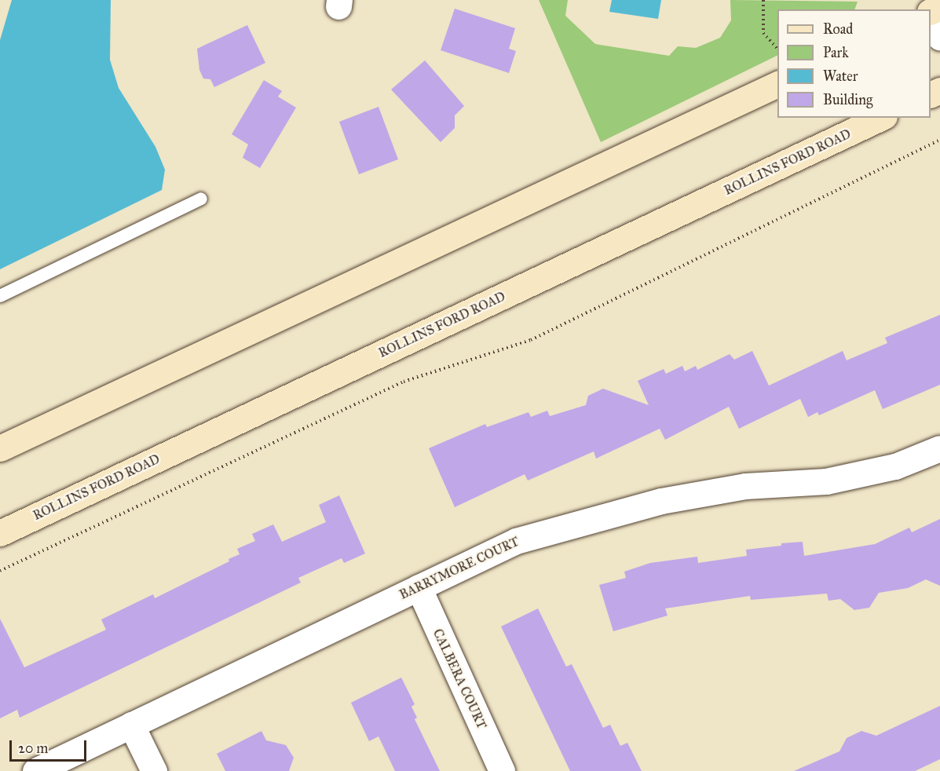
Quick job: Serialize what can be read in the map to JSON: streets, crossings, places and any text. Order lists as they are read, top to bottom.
{
  "streets": {
    "main road": ["ROLLINS FORD ROAD"],
    "street": ["BARRYMORE COURT", "CALBERA COURT"]
  },
  "crossings": [
    ["BARRYMORE COURT", "CALBERA COURT"]
  ],
  "legend": [
    "Road",
    "Park",
    "Water",
    "Building"
  ],
  "scale_bar": "20 m"
}
